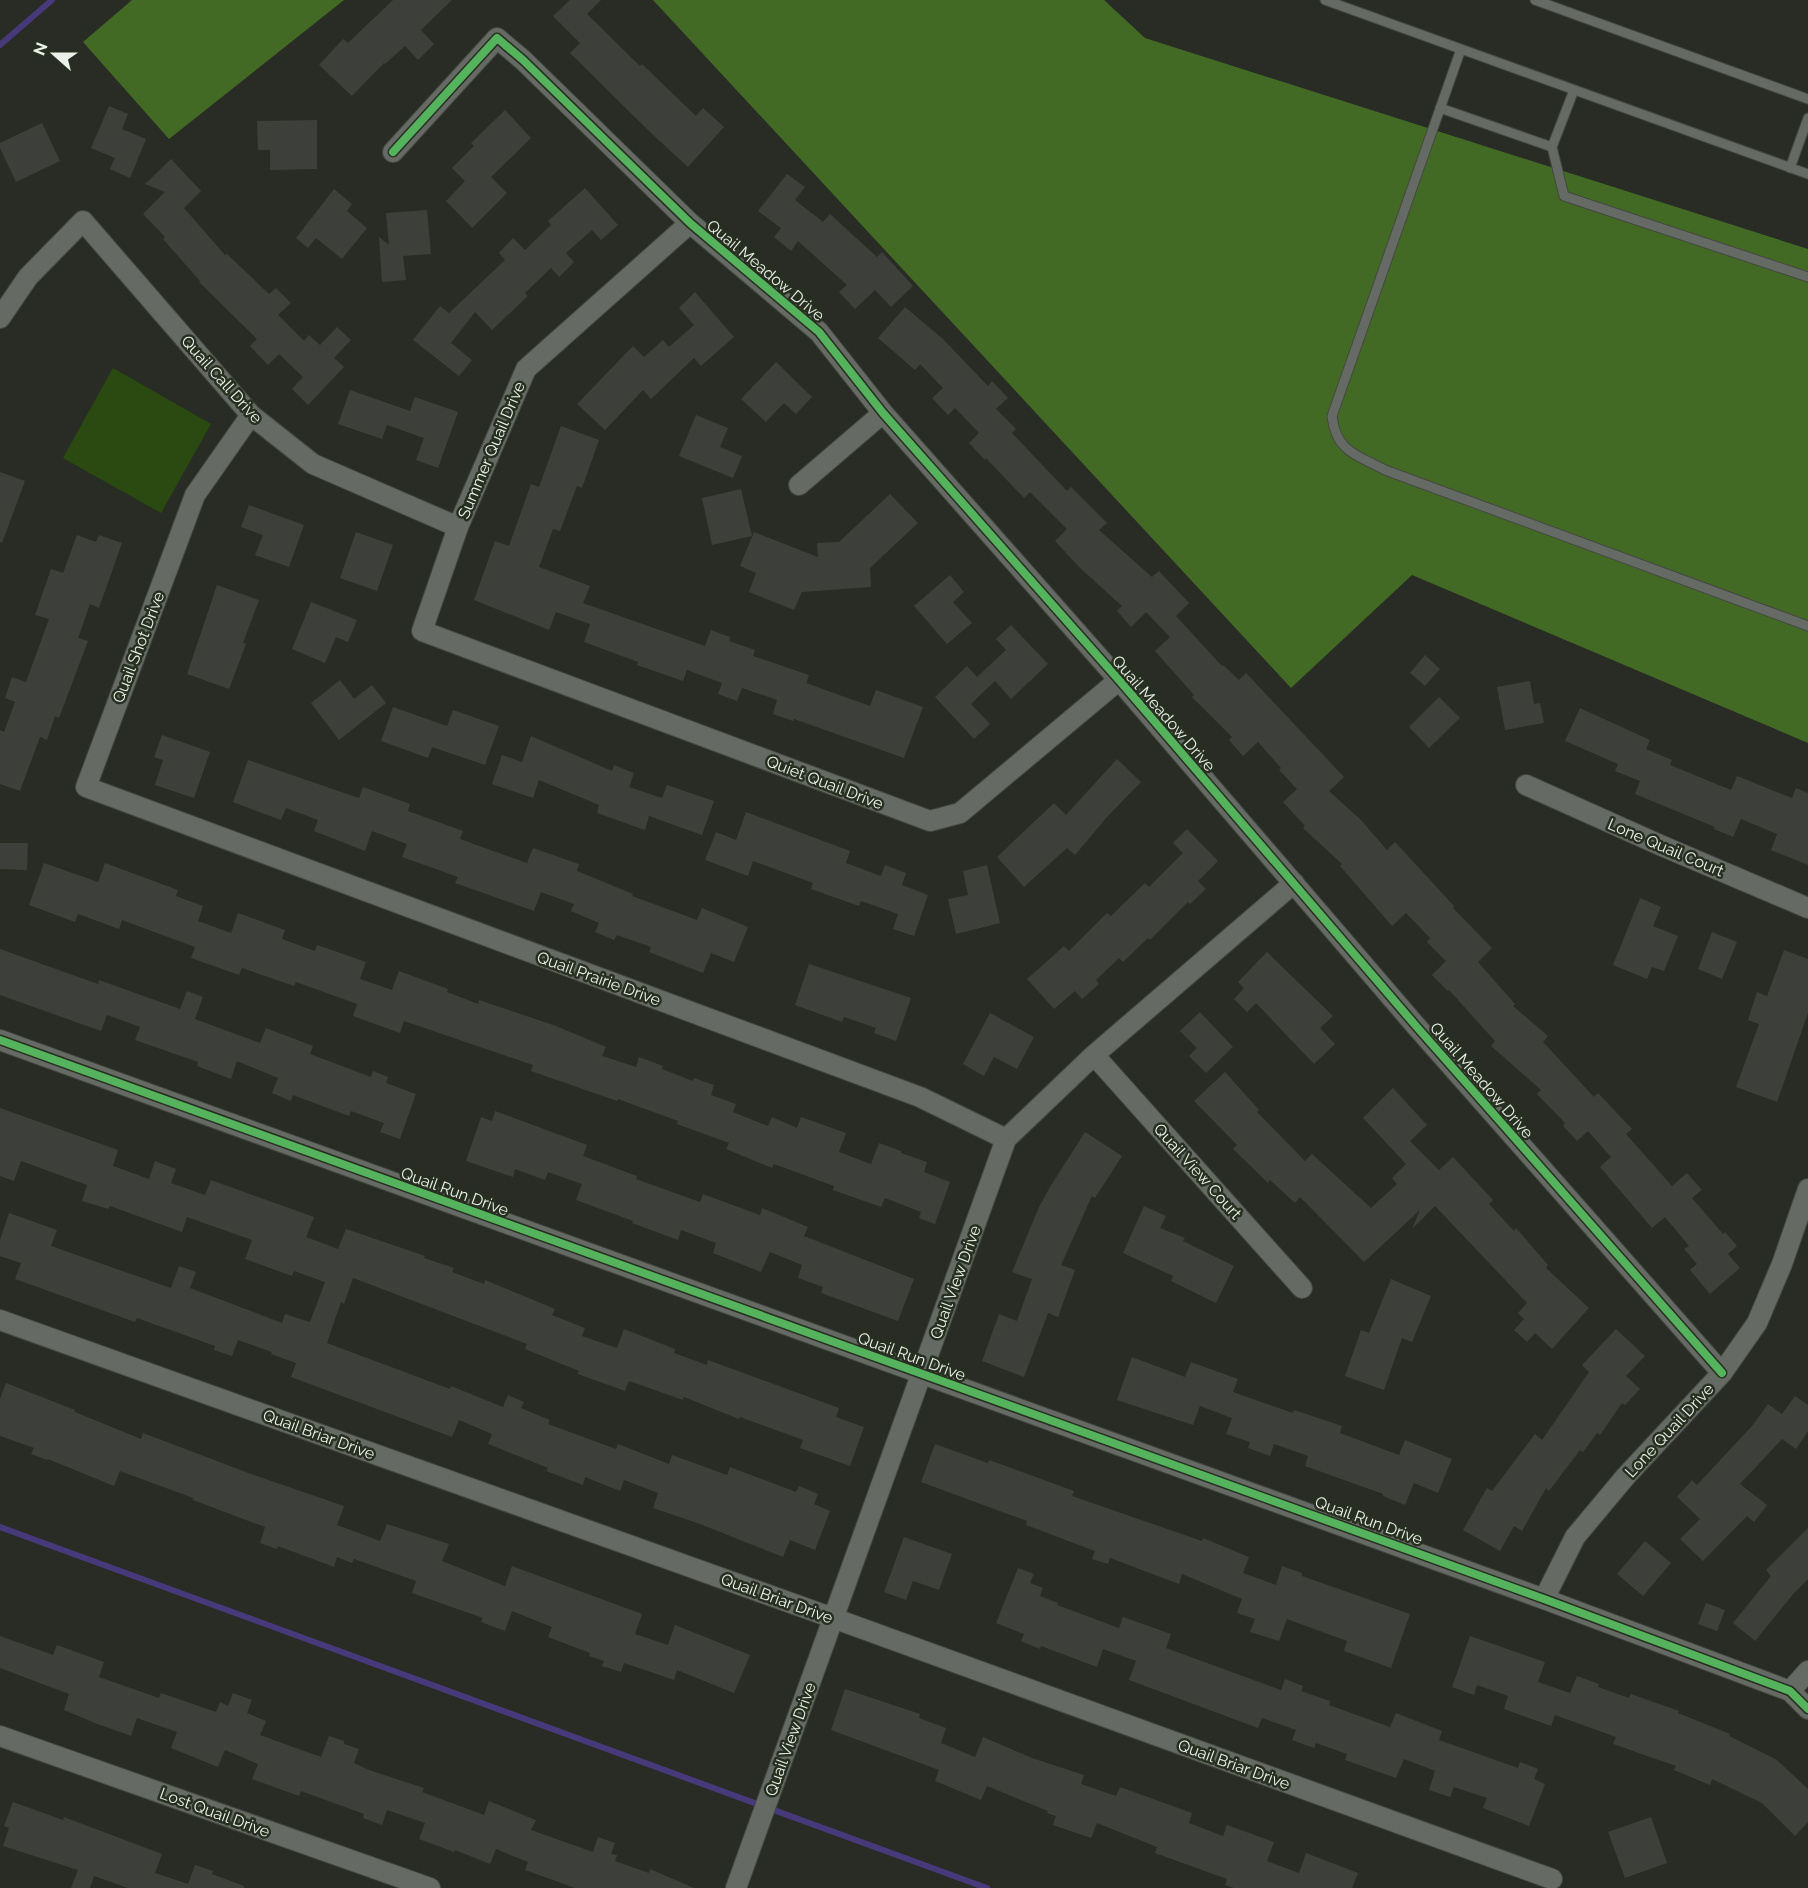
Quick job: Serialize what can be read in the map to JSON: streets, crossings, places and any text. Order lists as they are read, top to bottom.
{
  "streets": {
    "street": [
      "Quail Meadow Drive",
      "Quail Call Drive",
      "Summer Quail Drive",
      "Quail Shot Drive",
      "Quiet Quail Drive",
      "Lone Quail Court",
      "Quail Prairie Drive",
      "Quail View Court",
      "Quail Run Drive",
      "Quail View Drive",
      "Lone Quail Drive",
      "Quail Briar Drive",
      "Lost Quail Drive"
    ]
  },
  "crossings": [
    ["Quail Meadow Drive", "Summer Quail Drive"],
    ["Quail Meadow Drive", "Quiet Quail Drive"],
    ["Quail Meadow Drive", "Quail View Drive"],
    ["Quail Meadow Drive", "Lone Quail Drive"],
    ["Quail Call Drive", "Summer Quail Drive"],
    ["Quail Call Drive", "Quail Shot Drive"],
    ["Summer Quail Drive", "Quiet Quail Drive"],
    ["Quail Shot Drive", "Quail Prairie Drive"],
    ["Quail Prairie Drive", "Quail View Drive"],
    ["Quail View Court", "Quail View Drive"],
    ["Quail Run Drive", "Quail View Drive"],
    ["Quail Run Drive", "Lone Quail Drive"],
    ["Quail View Drive", "Quail Briar Drive"]
  ],
  "north": "left"
}
